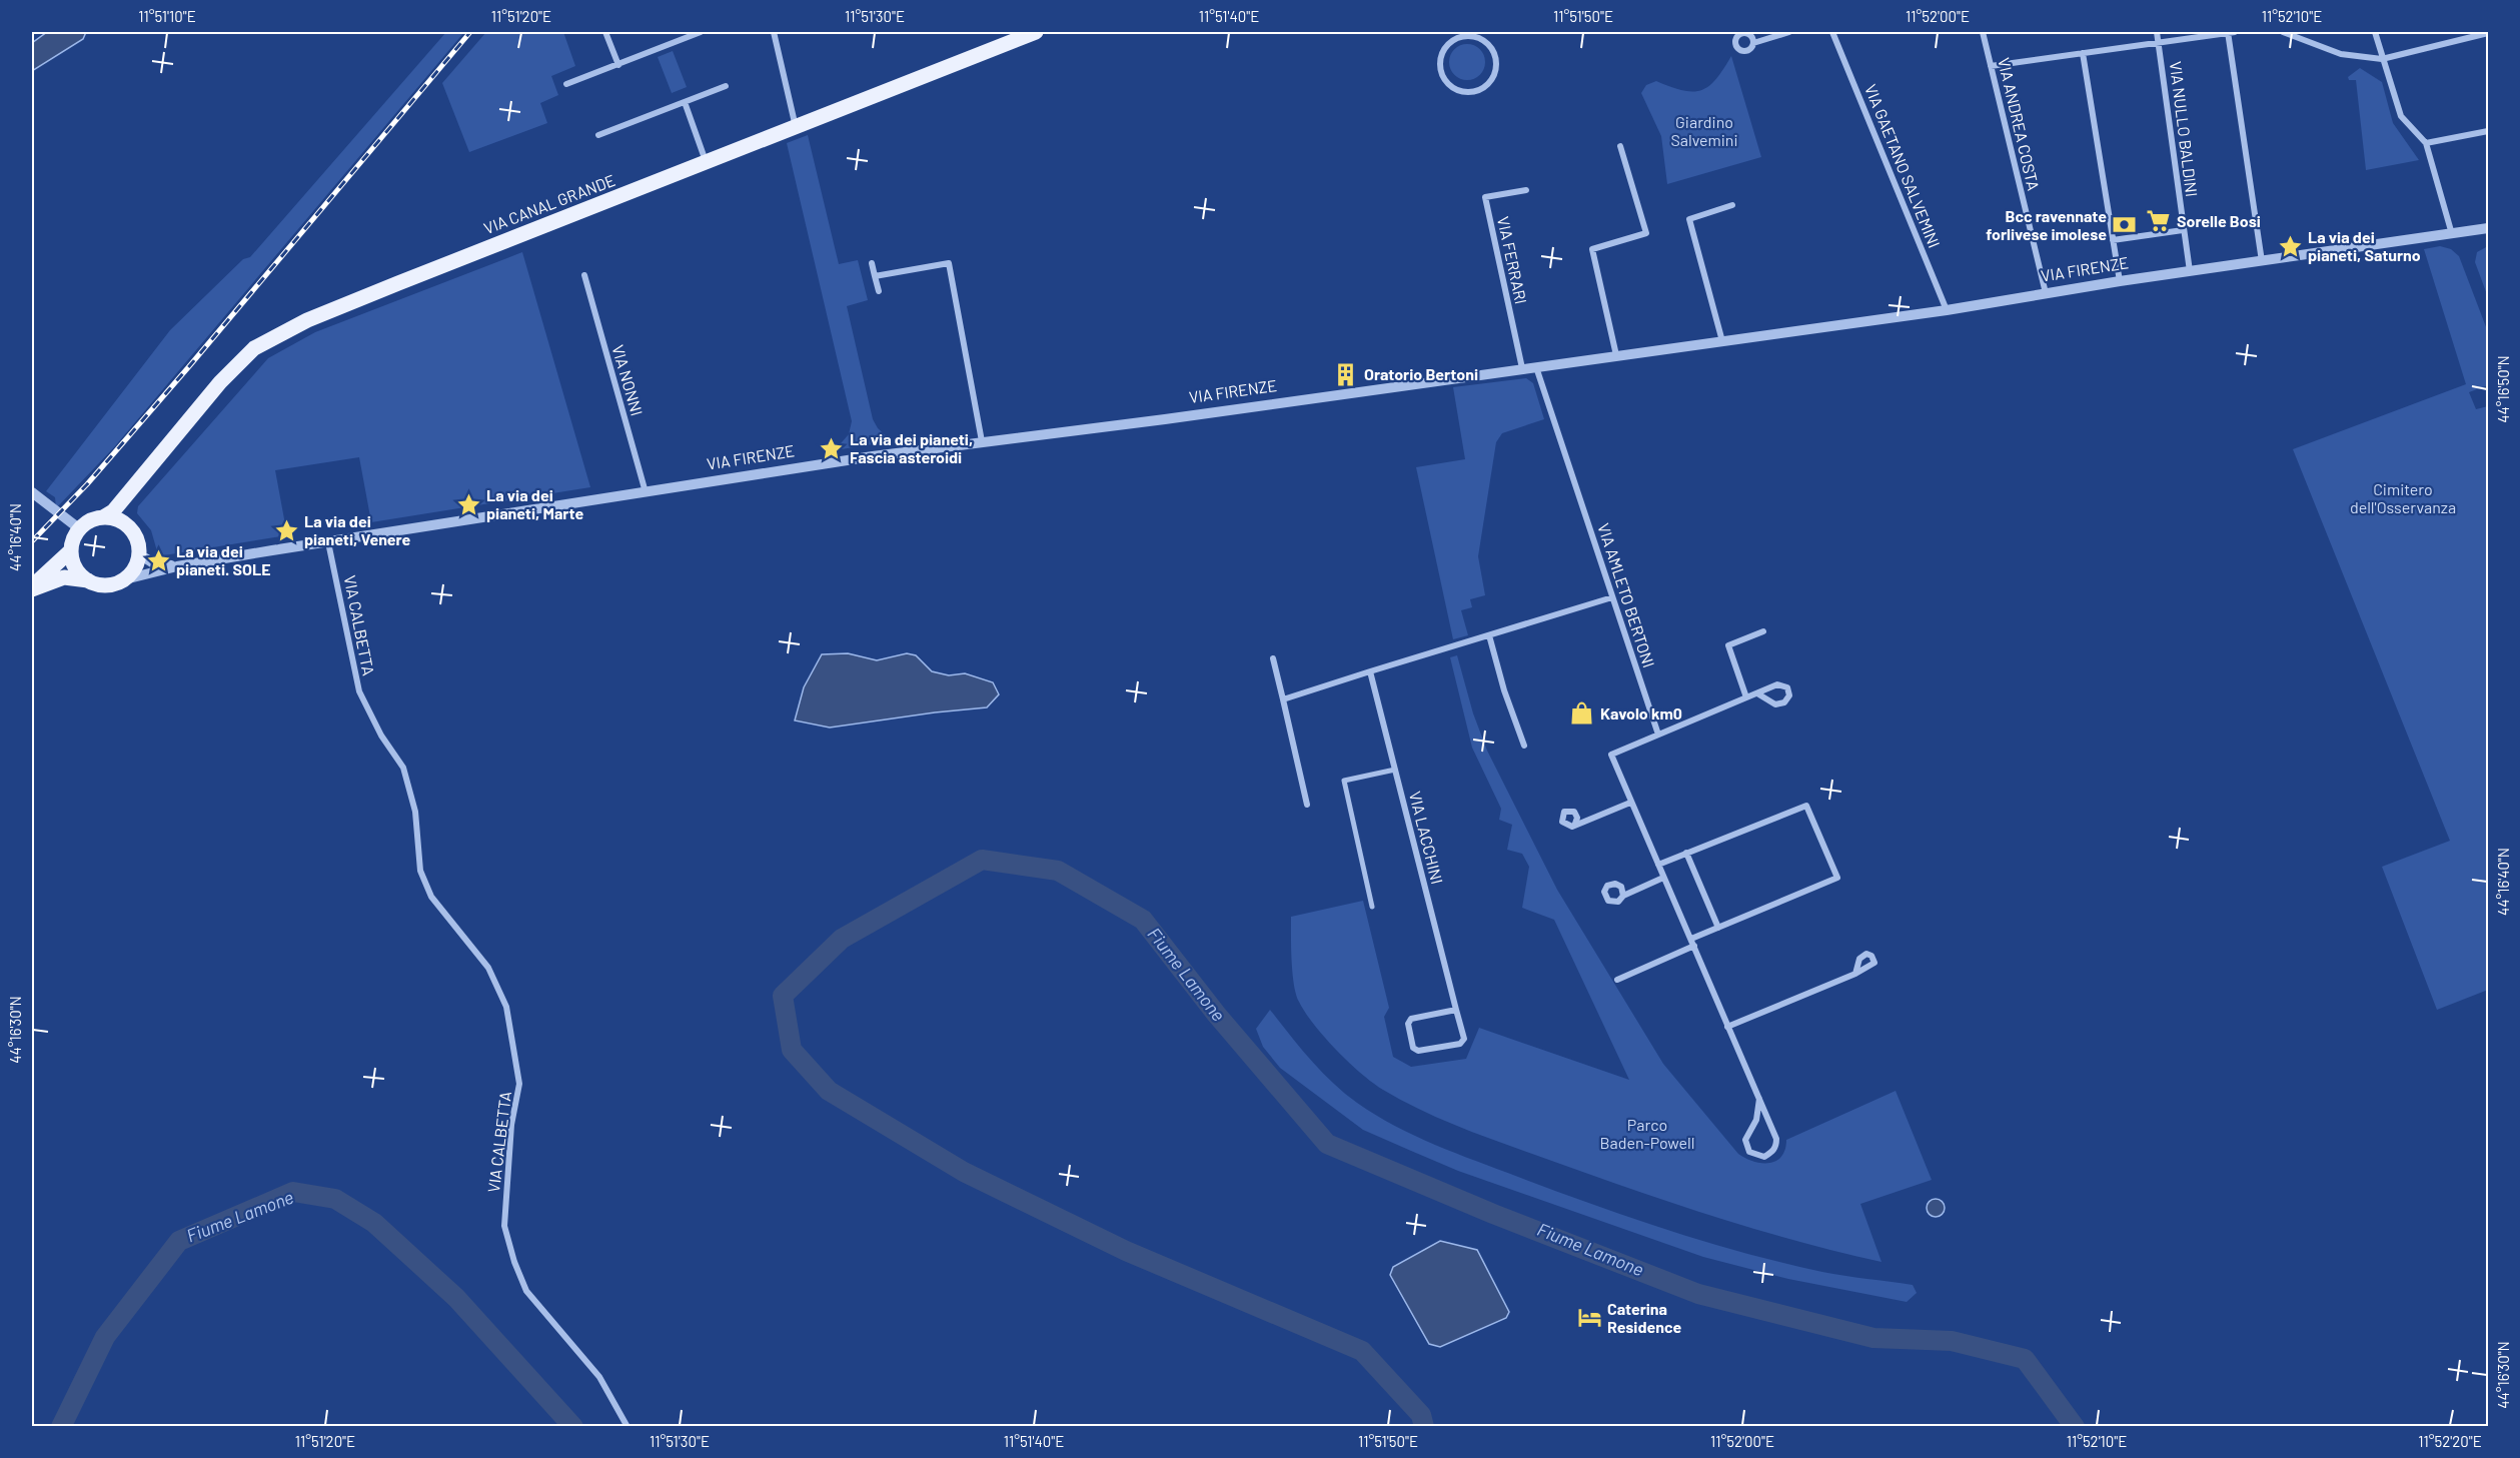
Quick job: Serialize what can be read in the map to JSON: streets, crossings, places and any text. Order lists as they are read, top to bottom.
{
  "streets": {
    "main road": ["VIA CANAL GRANDE"],
    "street": [
      "VIA ANDREA COSTA",
      "VIA NULLO BALDINI",
      "VIA GAETANO SALVEMINI",
      "VIA FERRARI",
      "VIA FIRENZE",
      "VIA NONNI",
      "VIA AMLETO BERTONI",
      "VIA CALBETTA",
      "VIA LACCHINI"
    ]
  },
  "crossings": [
    ["VIA ANDREA COSTA", "VIA FIRENZE"],
    ["VIA NULLO BALDINI", "VIA FIRENZE"],
    ["VIA GAETANO SALVEMINI", "VIA FIRENZE"],
    ["VIA CANAL GRANDE", "VIA FIRENZE"],
    ["VIA FERRARI", "VIA FIRENZE"],
    ["VIA FIRENZE", "VIA NONNI"],
    ["VIA FIRENZE", "VIA AMLETO BERTONI"],
    ["VIA FIRENZE", "VIA CALBETTA"]
  ],
  "water": ["Fiume Lamone"],
  "parks": ["Giardino Salvemini", "Cimitero dell'Osservanza", "Parco Baden-Powell"],
  "places": {
    "supermarket": ["Sorelle Bosi"],
    "bank": ["Bcc ravennate forlivese imolese"],
    "place": [
      "La via dei pianeti, Saturno",
      "La via dei pianeti, Fascia asteroidi",
      "La via dei pianeti, Marte",
      "La via dei pianeti, Venere",
      "La via dei pianeti. SOLE"
    ],
    "building": ["Oratorio Bertoni"],
    "shop": ["Kavolo km0"],
    "hotel": ["Caterina Residence"]
  },
  "coordinates": [
    "11°51'10\"E",
    "11°51'20\"E",
    "11°51'30\"E",
    "11°51'40\"E",
    "11°51'50\"E",
    "11°52'00\"E",
    "11°52'10\"E",
    "44°16'50\"N",
    "44°16'40\"N",
    "44°16'30\"N",
    "11°52'20\"E"
  ]
}
